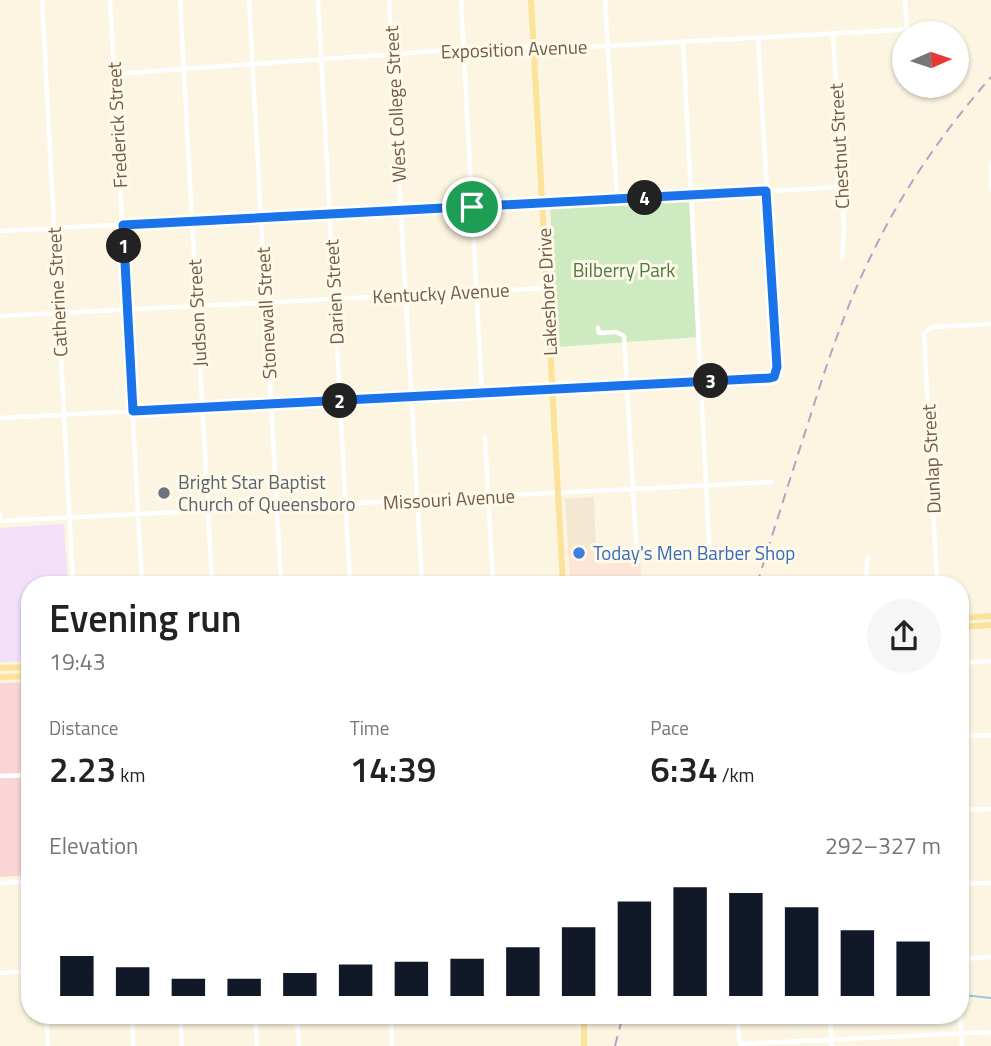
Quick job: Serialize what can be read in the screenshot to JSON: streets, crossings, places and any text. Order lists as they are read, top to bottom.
{
  "streets": {
    "main road": ["Lakeshore Drive"],
    "street": [
      "Exposition Avenue",
      "West College Street",
      "Frederick Street",
      "Chestnut Street",
      "Catherine Street",
      "Darien Street",
      "Kentucky Avenue",
      "Judson Street",
      "Stonewall Street",
      "Dunlap Street",
      "Missouri Avenue"
    ]
  },
  "crossings": [
    ["Exposition Avenue", "West College Street"],
    ["Exposition Avenue", "Frederick Street"],
    ["Exposition Avenue", "Chestnut Street"],
    ["Exposition Avenue", "Darien Street"],
    ["Exposition Avenue", "Lakeshore Drive"],
    ["Exposition Avenue", "Judson Street"],
    ["Exposition Avenue", "Stonewall Street"],
    ["West College Street", "Kentucky Avenue"],
    ["West College Street", "Missouri Avenue"],
    ["Frederick Street", "Kentucky Avenue"],
    ["Frederick Street", "Missouri Avenue"],
    ["Catherine Street", "Kentucky Avenue"],
    ["Catherine Street", "Missouri Avenue"],
    ["Darien Street", "Kentucky Avenue"],
    ["Darien Street", "Missouri Avenue"],
    ["Lakeshore Drive", "Kentucky Avenue"],
    ["Lakeshore Drive", "Missouri Avenue"],
    ["Kentucky Avenue", "Judson Street"],
    ["Kentucky Avenue", "Stonewall Street"],
    ["Judson Street", "Missouri Avenue"],
    ["Stonewall Street", "Missouri Avenue"]
  ],
  "parks": ["Bilberry Park"],
  "places": ["Bright Star Baptist Church of Queensboro", "Today's Men Barber Shop"],
  "north": "right",
  "page": {
    "pins": [
      "4",
      "1",
      "3",
      "2"
    ],
    "heading": ["Evening run", "19:43"],
    "stats": [
      ["Distance", "2.23 km"],
      ["Time", "14:39"],
      ["Pace", "6:34 /km"]
    ],
    "chart": ["Elevation", "292–327 m"]
  }
}
